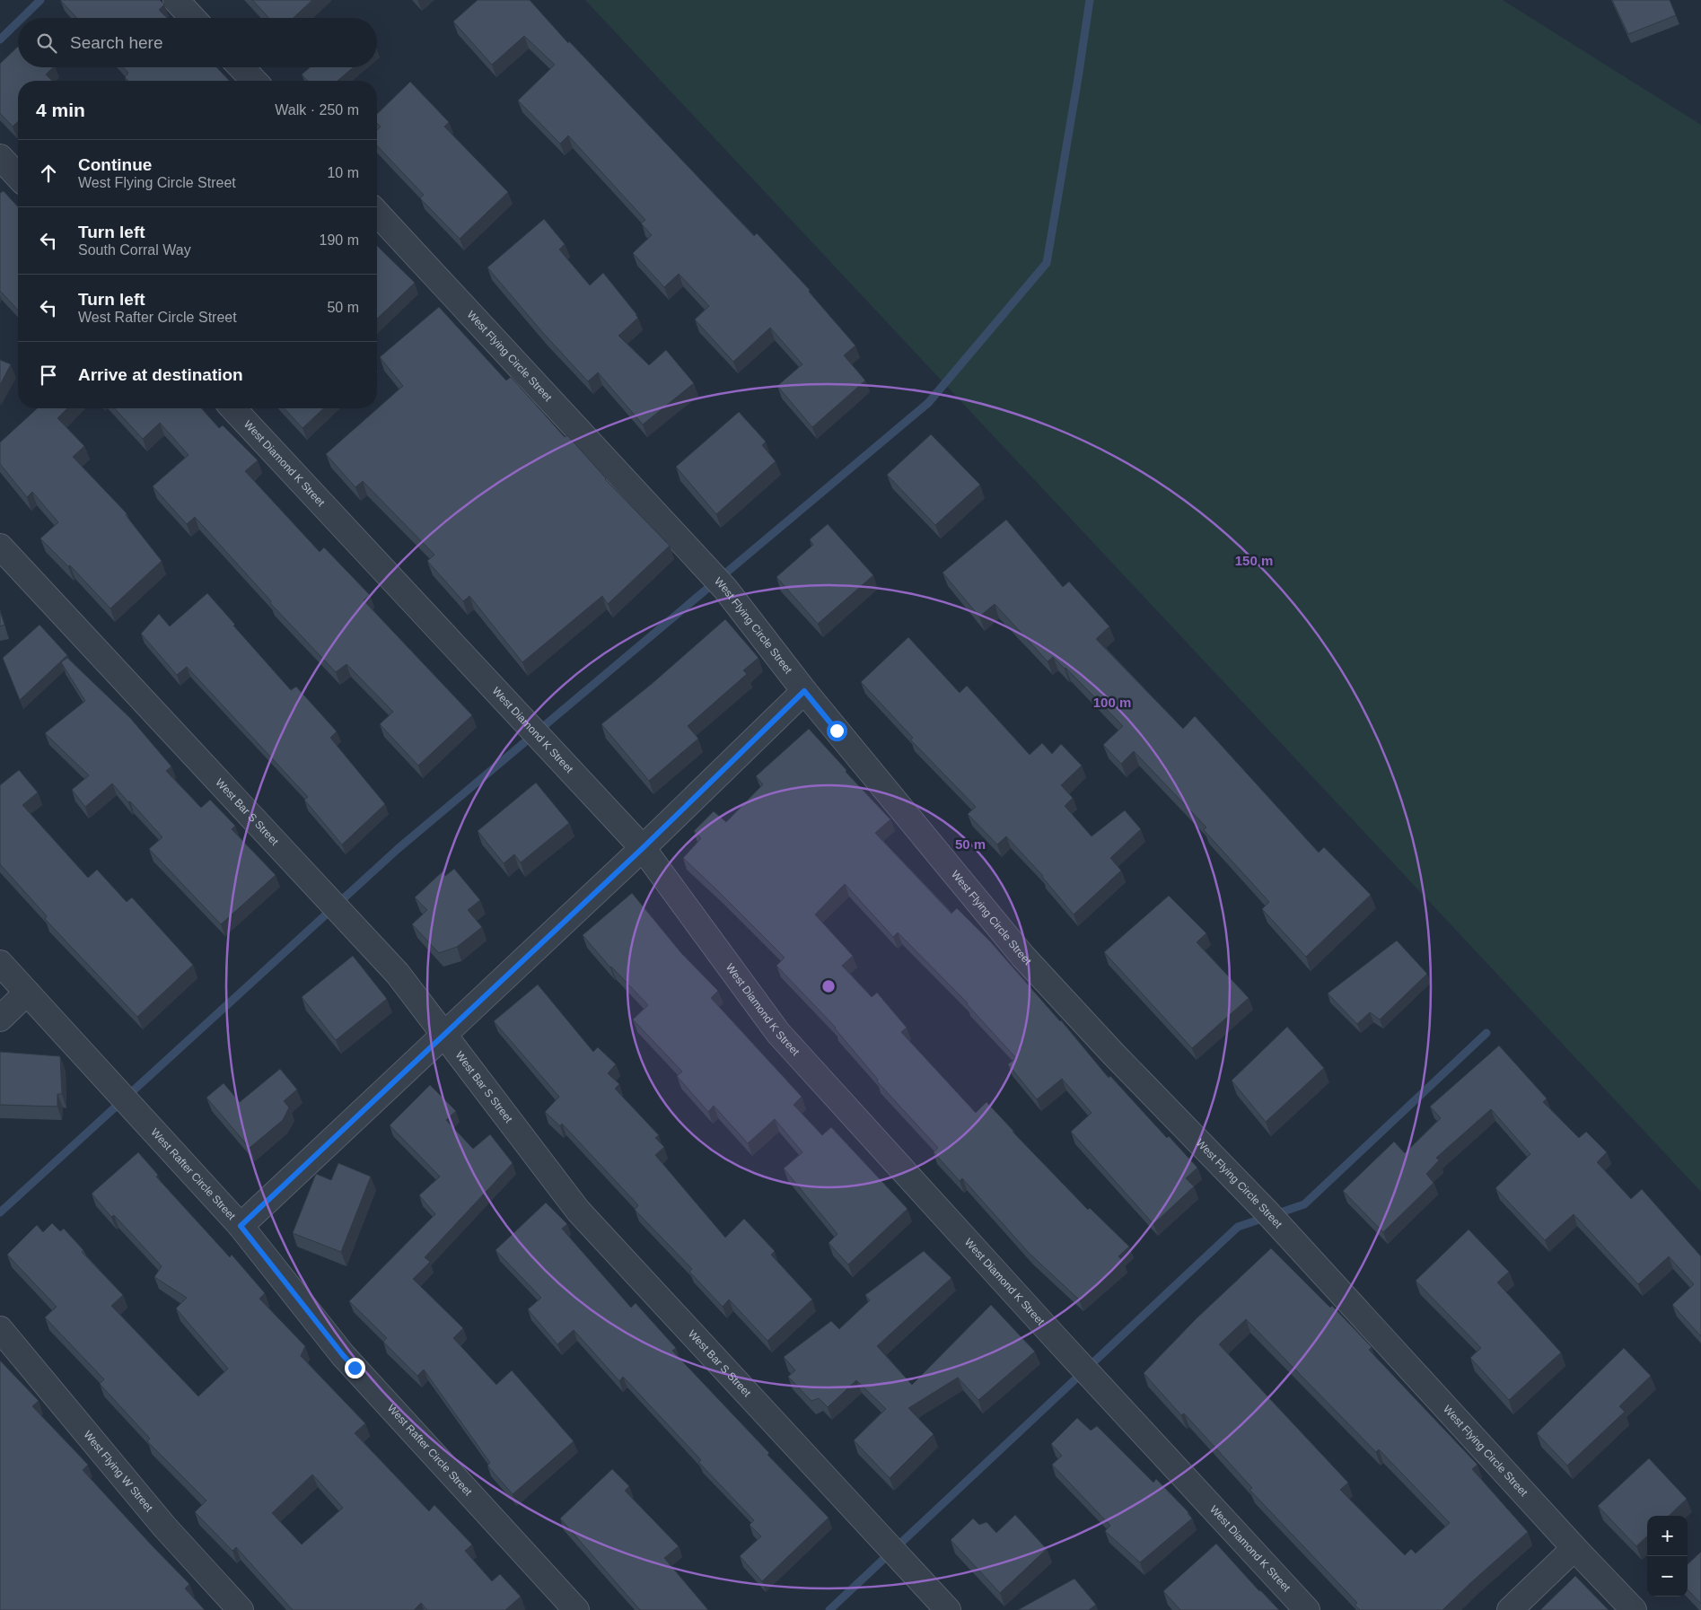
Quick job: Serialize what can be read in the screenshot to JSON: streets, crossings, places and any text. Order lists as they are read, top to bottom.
{
  "streets": {
    "street": [
      "West Flying Circle Street",
      "West Diamond K Street",
      "West Bar S Street",
      "West Rafter Circle Street",
      "West Flying W Street"
    ]
  },
  "page": {
    "search": "Search here",
    "heading": ["4 min", "Walk · 250 m"],
    "list": [
      ["Continue", "West Flying Circle Street", "10 m"],
      ["Turn left", "South Corral Way", "190 m"],
      ["Turn left", "West Rafter Circle Street", "50 m"],
      "Arrive at destination"
    ],
    "map_buttons": ["+", "−"]
  },
  "rings": ["150 m", "100 m", "50 m"]
}
